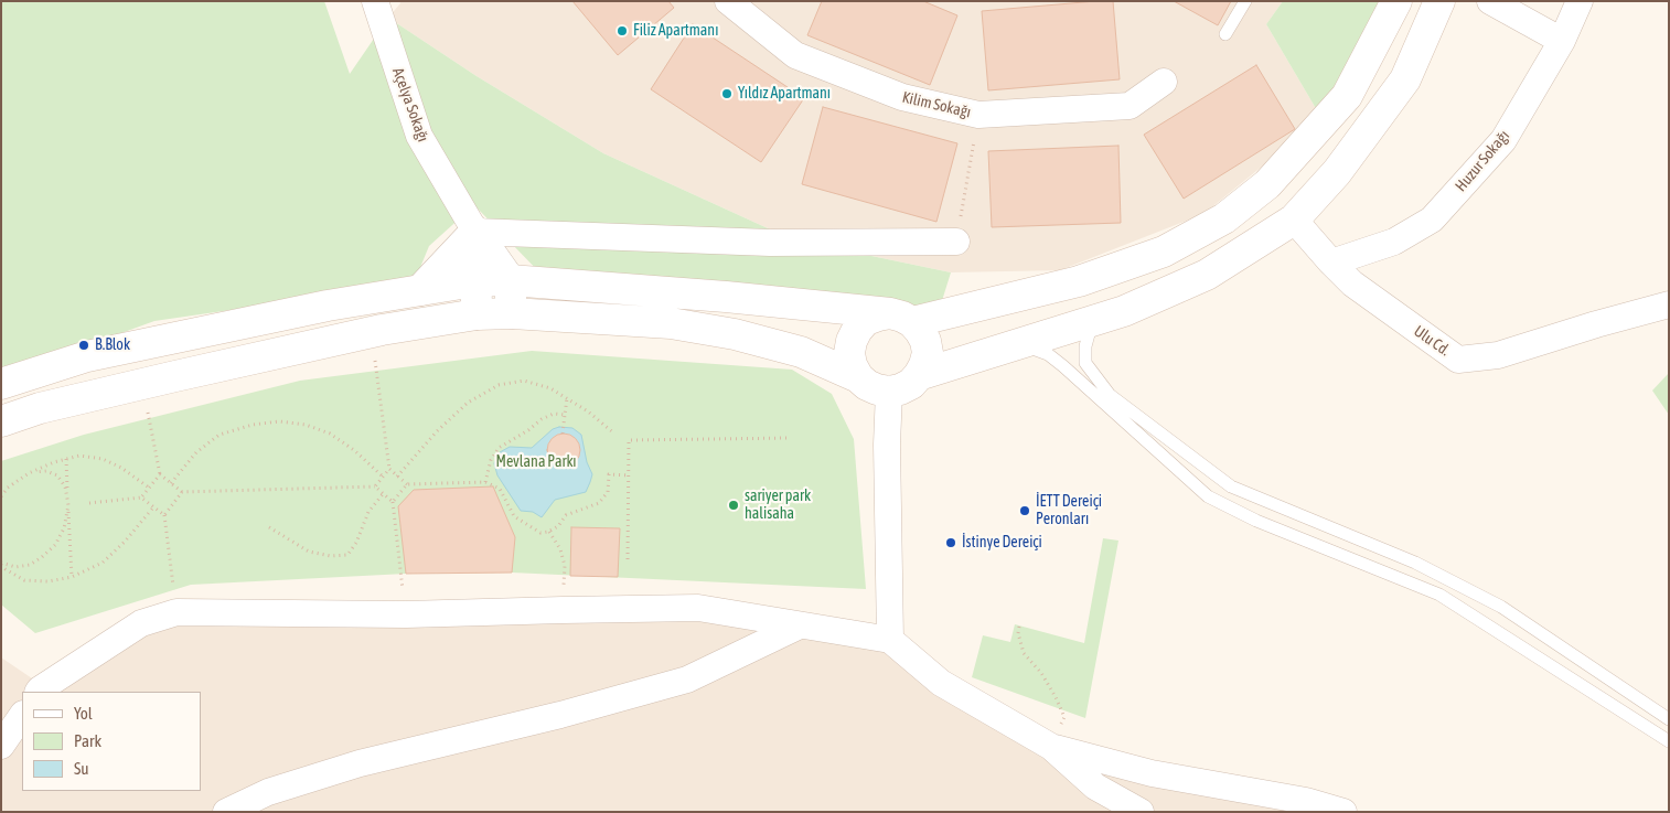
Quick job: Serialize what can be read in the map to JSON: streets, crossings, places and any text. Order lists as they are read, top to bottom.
{
  "streets": {
    "street": [
      "Açelya Sokağı",
      "Kilim Sokağı",
      "Huzur Sokağı",
      "Ulu Cd."
    ]
  },
  "crossings": [
    ["Huzur Sokağı", "Ulu Cd."]
  ],
  "parks": ["Mevlana Parkı"],
  "places": [
    "Filiz Apartmanı",
    "Yıldız Apartmanı",
    "B.Blok",
    "sariyer park halisaha",
    "İETT Dereiçi Peronları",
    "İstinye Dereiçi"
  ],
  "legend": ["Yol", "Park", "Su"]
}
